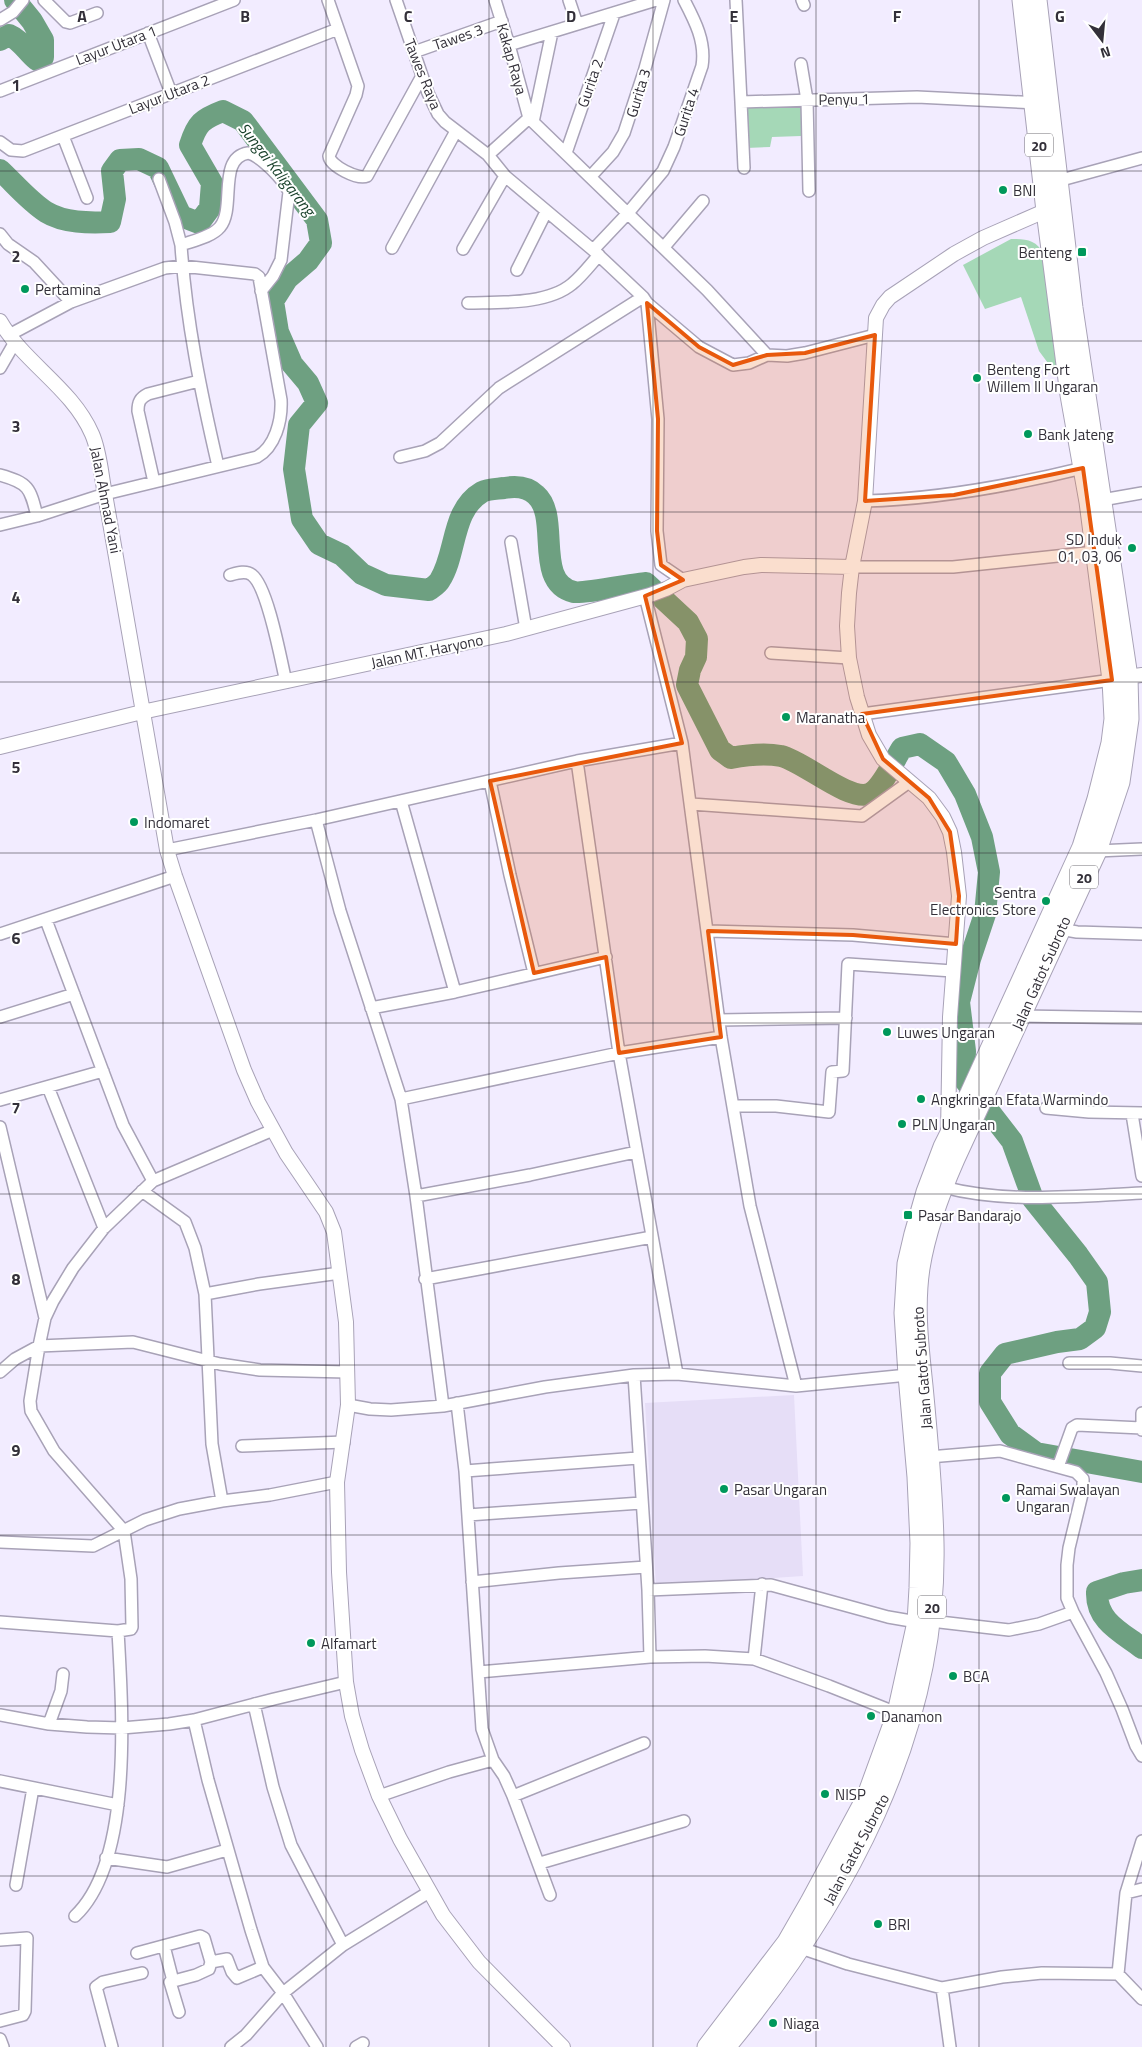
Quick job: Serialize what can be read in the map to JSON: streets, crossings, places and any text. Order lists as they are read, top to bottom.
{
  "streets": {
    "highway": ["20", "Jalan Gatot Subroto"],
    "street": [
      "Tawes 3",
      "Layur Utara 1",
      "Kakap Raya",
      "Tawes Raya",
      "Gurita 2",
      "Gurita 3",
      "Layur Utara 2",
      "Penyu 1",
      "Gurita 4",
      "Jalan Ahmad Yani",
      "Jalan MT. Haryono"
    ]
  },
  "crossings": [
    ["Tawes 3", "Kakap Raya"],
    ["Tawes 3", "Tawes Raya"],
    ["Tawes Raya", "Gurita 4"],
    ["Penyu 1", "20"],
    ["20", "Jalan Gatot Subroto"],
    ["Jalan Ahmad Yani", "Jalan MT. Haryono"]
  ],
  "water": ["Sungai Kaligarang"],
  "places": {
    "other": [
      "BNI",
      "Pertamina",
      "Benteng Fort Willem II Ungaran",
      "Bank Jateng",
      "SD Induk 01, 03, 06",
      "Maranatha",
      "Indomaret",
      "Sentra Electronics Store",
      "Luwes Ungaran",
      "Angkringan Efata Warmindo",
      "PLN Ungaran",
      "Pasar Ungaran",
      "Ramai Swalayan Ungaran",
      "Alfamart",
      "BCA",
      "Danamon",
      "NISP",
      "BRI",
      "Niaga"
    ],
    "transit": ["Benteng", "Pasar Bandarajo"]
  },
  "north": "bottom",
  "grid": {
    "columns": [
      "A",
      "B",
      "C",
      "D",
      "E",
      "F",
      "G"
    ],
    "rows": [
      "1",
      "2",
      "3",
      "4",
      "5",
      "6",
      "7",
      "8",
      "9"
    ]
  }
}
